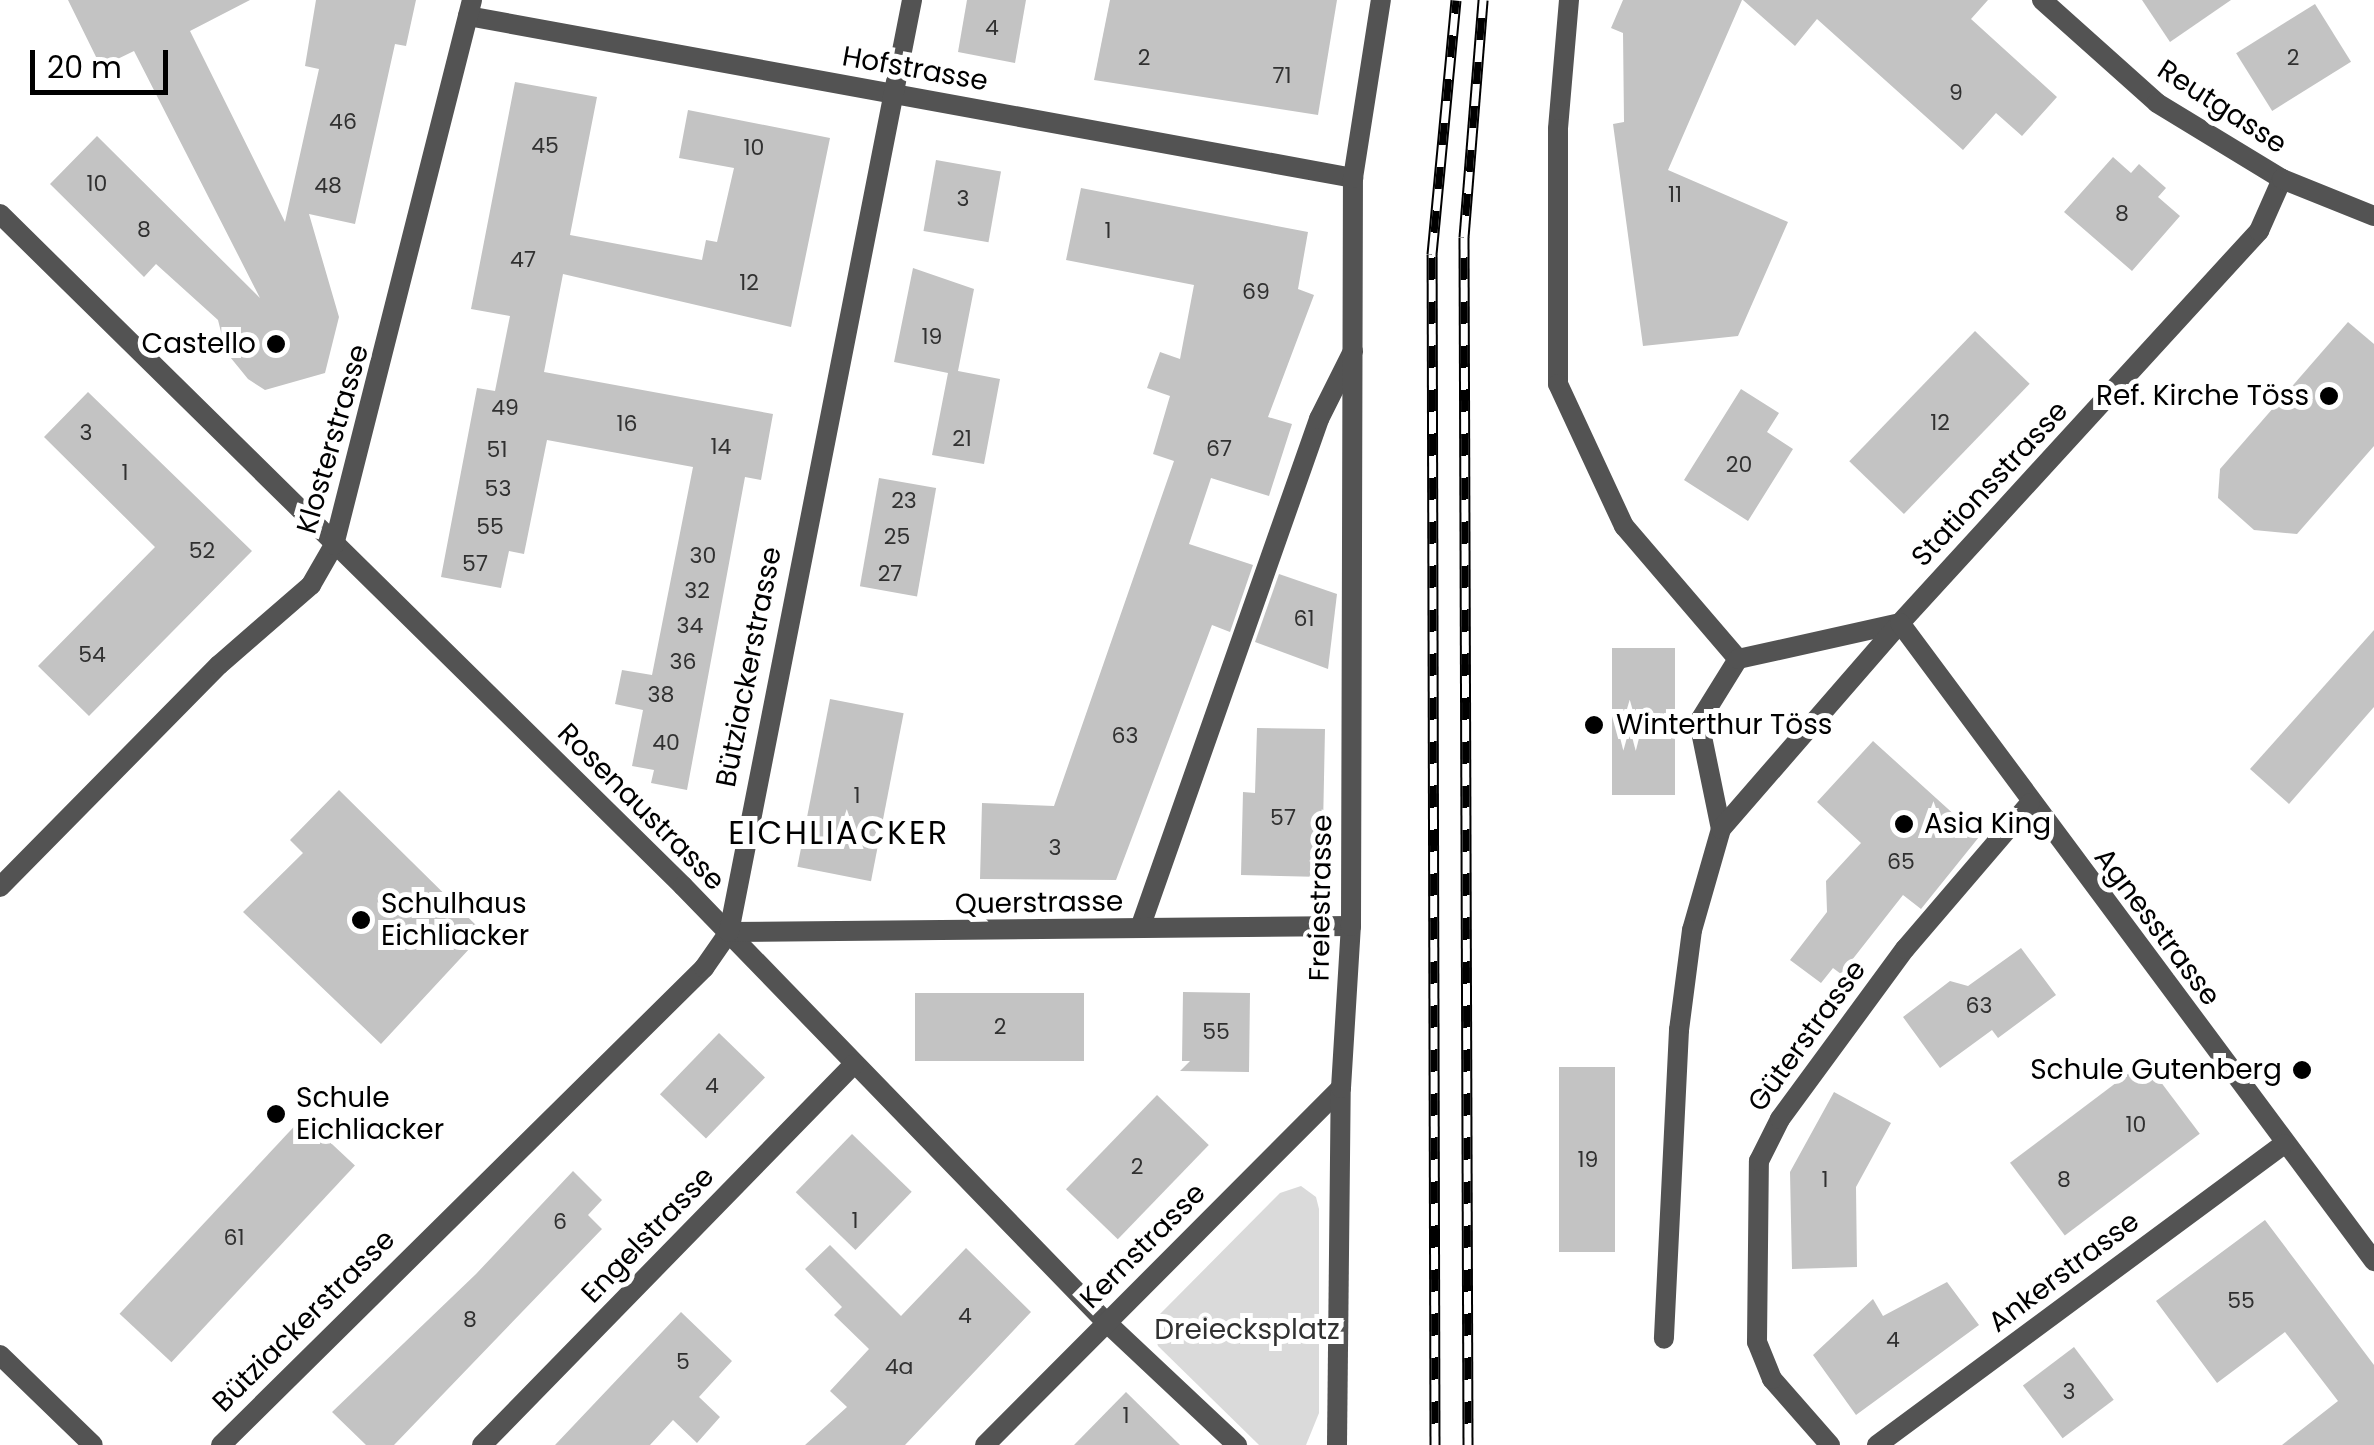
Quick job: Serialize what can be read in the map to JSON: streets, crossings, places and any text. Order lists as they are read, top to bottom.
{
  "streets": {
    "street": [
      "Hofstrasse",
      "Reutgasse",
      "Klosterstrasse",
      "Stationsstrasse",
      "Bütziackerstrasse",
      "Rosenaustrasse",
      "Freiestrasse",
      "Querstrasse",
      "Agnesstrasse",
      "Güterstrasse",
      "Engelstrasse",
      "Kernstrasse",
      "Ankerstrasse"
    ]
  },
  "crossings": [
    ["Hofstrasse", "Klosterstrasse"],
    ["Hofstrasse", "Bütziackerstrasse"],
    ["Hofstrasse", "Freiestrasse"],
    ["Reutgasse", "Stationsstrasse"],
    ["Klosterstrasse", "Rosenaustrasse"],
    ["Stationsstrasse", "Agnesstrasse"],
    ["Bütziackerstrasse", "Rosenaustrasse"],
    ["Bütziackerstrasse", "Querstrasse"],
    ["Rosenaustrasse", "Querstrasse"],
    ["Rosenaustrasse", "Engelstrasse"],
    ["Rosenaustrasse", "Kernstrasse"],
    ["Freiestrasse", "Querstrasse"],
    ["Freiestrasse", "Kernstrasse"],
    ["Agnesstrasse", "Güterstrasse"],
    ["Agnesstrasse", "Ankerstrasse"]
  ],
  "districts": ["EICHLIACKER"],
  "parks": ["Dreiecksplatz"],
  "places": [
    "Castello",
    "Ref. Kirche Töss",
    "Winterthur Töss",
    "Asia King",
    "Schulhaus Eichliacker",
    "Schule Gutenberg",
    "Schule Eichliacker"
  ],
  "house_numbers": [
    "4",
    "2",
    "2",
    "71",
    "9",
    "46",
    "45",
    "10",
    "10",
    "48",
    "11",
    "3",
    "8",
    "8",
    "1",
    "47",
    "12",
    "69",
    "19",
    "49",
    "12",
    "16",
    "3",
    "21",
    "14",
    "67",
    "51",
    "20",
    "1",
    "53",
    "23",
    "55",
    "25",
    "52",
    "30",
    "57",
    "27",
    "32",
    "61",
    "34",
    "54",
    "36",
    "38",
    "63",
    "40",
    "1",
    "57",
    "3",
    "65",
    "63",
    "2",
    "55",
    "4",
    "10",
    "19",
    "2",
    "1",
    "8",
    "1",
    "6",
    "61",
    "55",
    "4",
    "8",
    "4",
    "5",
    "4a",
    "3",
    "1"
  ],
  "scale_bar": "20 m"
}
